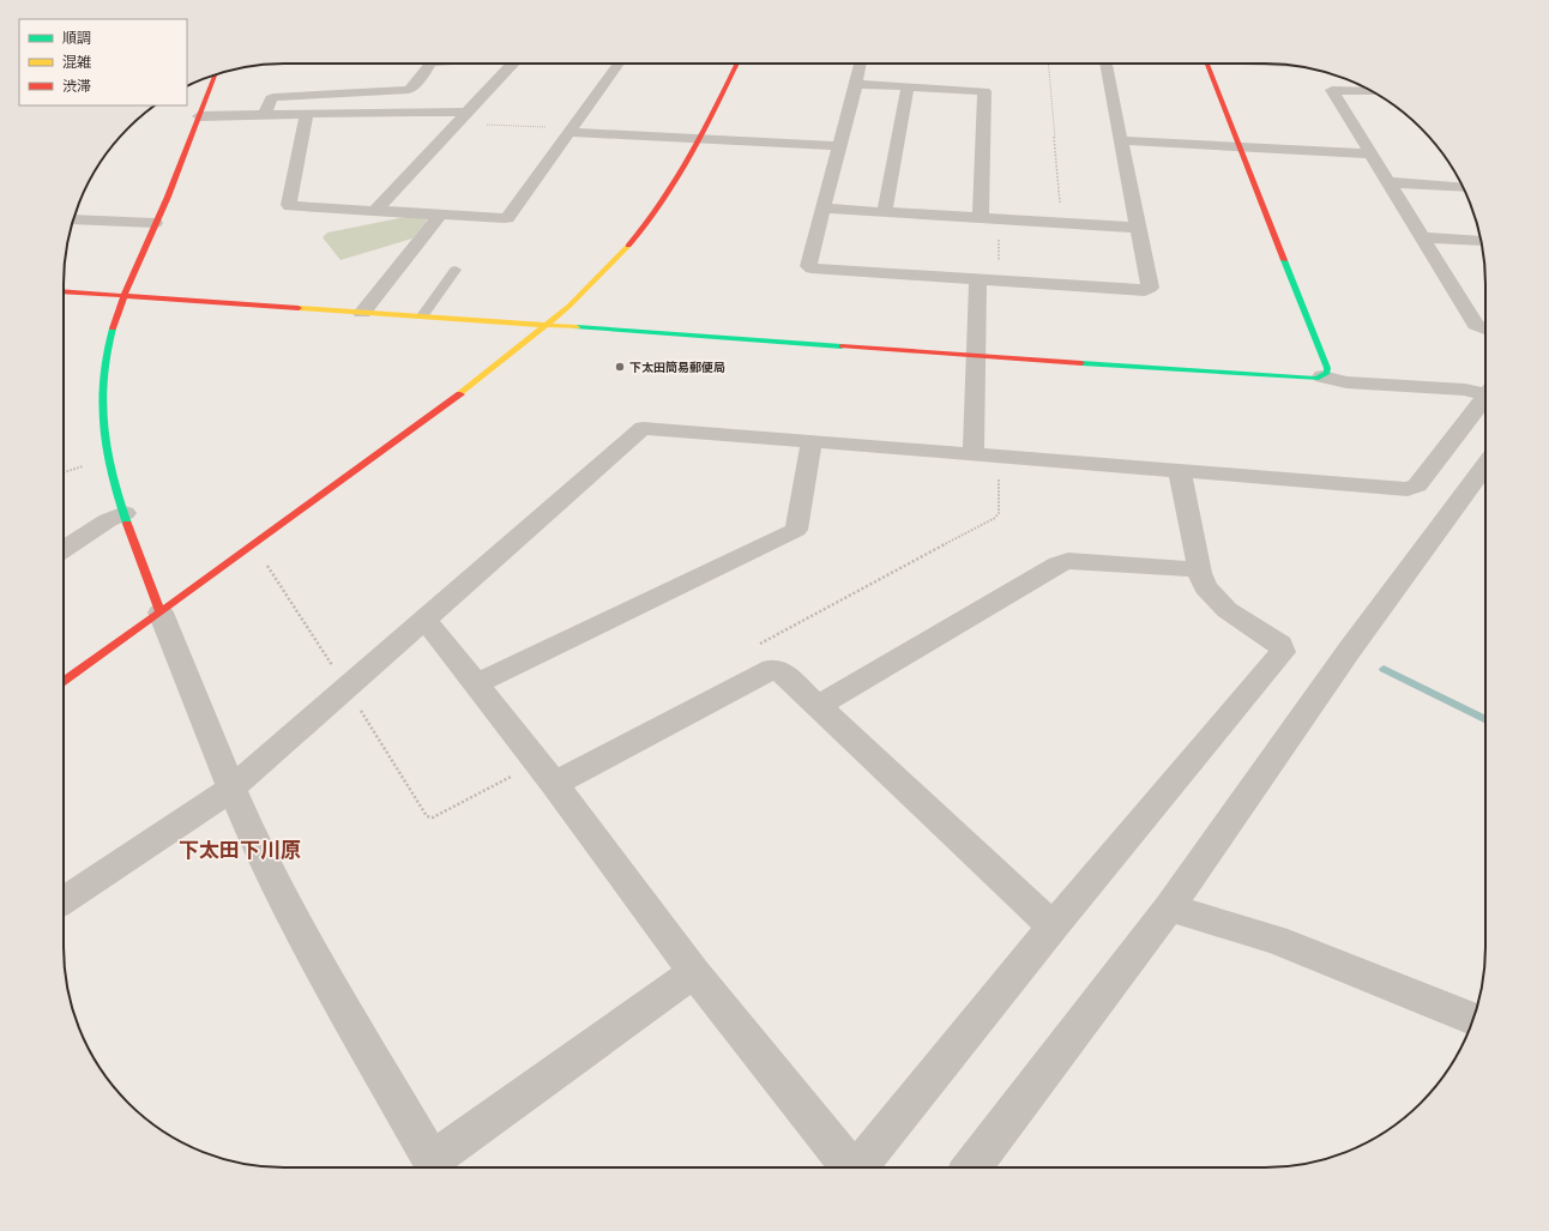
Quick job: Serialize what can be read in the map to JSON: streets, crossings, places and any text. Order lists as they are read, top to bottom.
{
  "districts": ["下太田下川原"],
  "places": ["下太田簡易郵便局"],
  "legend": ["順調", "混雑", "渋滞"]
}
